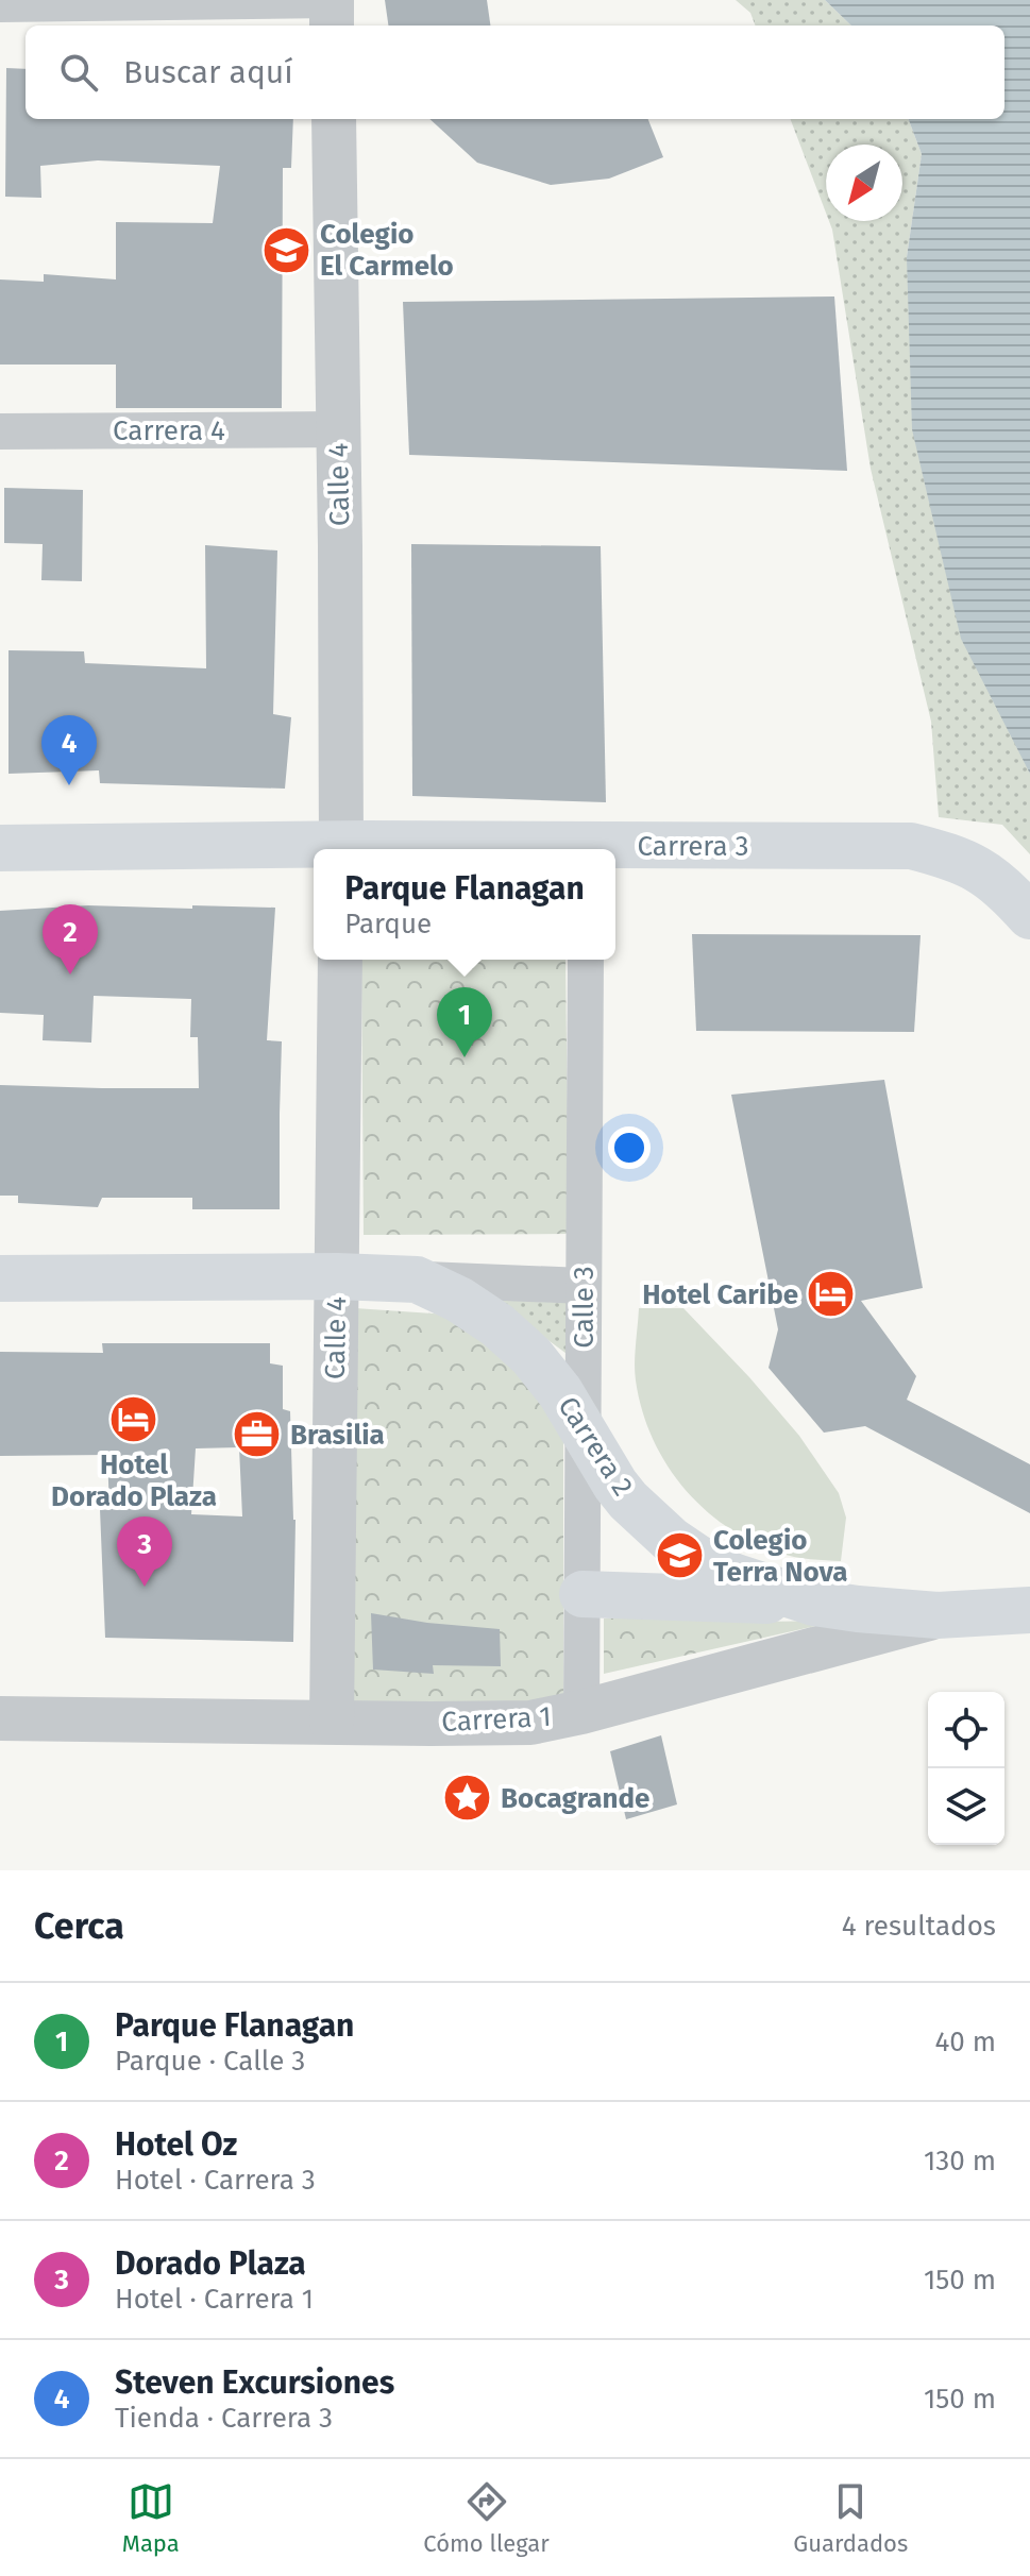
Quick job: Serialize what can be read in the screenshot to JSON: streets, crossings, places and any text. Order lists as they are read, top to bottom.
{
  "streets": {
    "main road": ["Carrera 3", "Carrera 2", "Carrera 1"],
    "street": ["Carrera 4", "Calle 4", "Calle 3"]
  },
  "crossings": [
    ["Carrera 4", "Calle 4"],
    ["Calle 4", "Carrera 2"],
    ["Calle 4", "Carrera 1"],
    ["Calle 3", "Carrera 2"],
    ["Calle 3", "Carrera 1"],
    ["Carrera 2", "Carrera 1"]
  ],
  "places": {
    "school or university": ["Colegio El Carmelo", "Colegio Terra Nova"],
    "hotel": ["Hotel Caribe", "Hotel Dorado Plaza"],
    "office": ["Brasilia"],
    "place": ["Bocagrande"]
  },
  "north": "bottom left",
  "page": {
    "search": "Buscar aquí",
    "pins": [
      "4",
      "2",
      "1",
      "3"
    ],
    "popup": ["Parque Flanagan", "Parque"],
    "heading": ["Cerca", "4 resultados"],
    "list": [
      {
        "mark": "1",
        "name": "Parque Flanagan",
        "note": "Parque · Calle 3",
        "value": "40 m"
      },
      {
        "mark": "2",
        "name": "Hotel Oz",
        "note": "Hotel · Carrera 3",
        "value": "130 m"
      },
      {
        "mark": "3",
        "name": "Dorado Plaza",
        "note": "Hotel · Carrera 1",
        "value": "150 m"
      },
      {
        "mark": "4",
        "name": "Steven Excursiones",
        "note": "Tienda · Carrera 3",
        "value": "150 m"
      }
    ],
    "nav": ["Mapa", "Cómo llegar", "Guardados"]
  }
}
